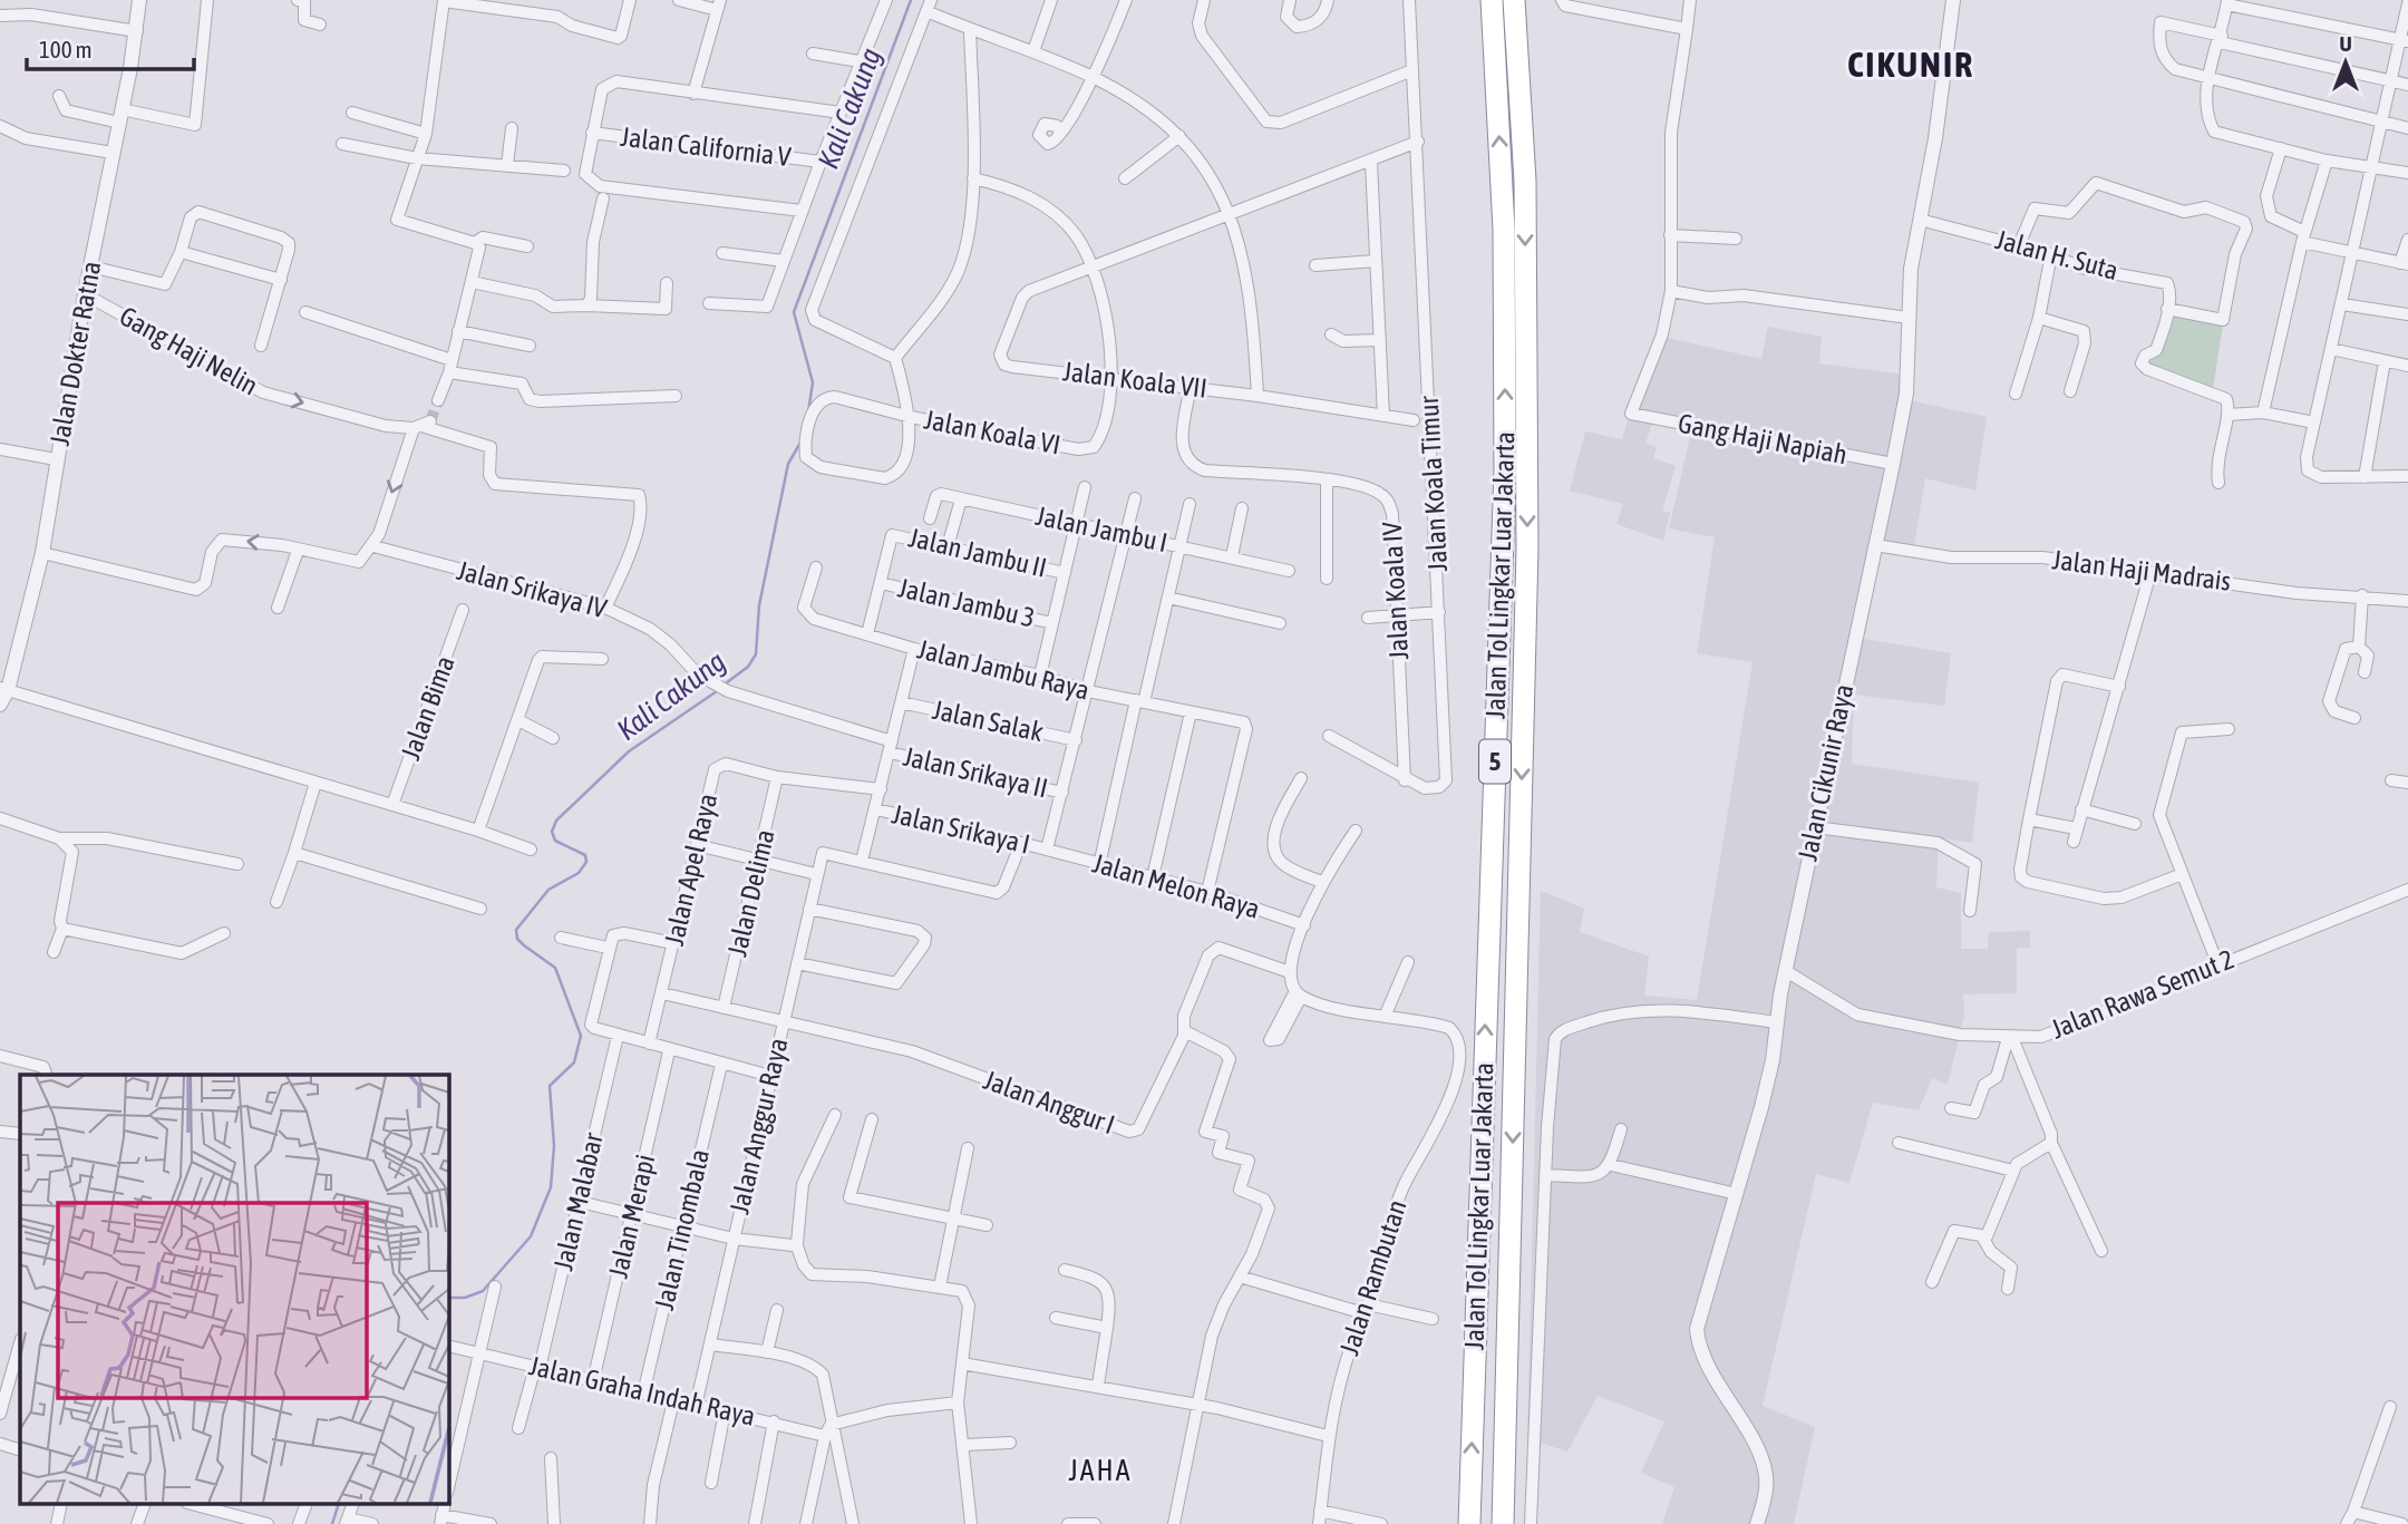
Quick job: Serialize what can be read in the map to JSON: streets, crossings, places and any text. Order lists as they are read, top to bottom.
{
  "streets": {
    "highway": ["Jalan Tol Lingkar Luar Jakarta", "5"],
    "street": [
      "Jalan California V",
      "Jalan H. Suta",
      "Gang Haji Nelin",
      "Jalan Dokter Ratna",
      "Jalan Koala VII",
      "Jalan Koala VI",
      "Gang Haji Napiah",
      "Jalan Koala Timur",
      "Jalan Jambu I",
      "Jalan Jambu II",
      "Jalan Haji Madrais",
      "Jalan Srikaya IV",
      "Jalan Koala IV",
      "Jalan Jambu 3",
      "Jalan Jambu Raya",
      "Jalan Bima",
      "Jalan Salak",
      "Jalan Srikaya II",
      "Jalan Cikunir Raya",
      "Jalan Srikaya I",
      "Jalan Apel Raya",
      "Jalan Melon Raya",
      "Jalan Delima",
      "Jalan Rawa Semut 2",
      "Jalan Anggur I",
      "Jalan Anggur Raya",
      "Jalan Malabar",
      "Jalan Merapi",
      "Jalan Tinombala",
      "Jalan Rambutan",
      "Jalan Graha Indah Raya"
    ]
  },
  "crossings": [
    ["Jalan H. Suta", "Jalan Cikunir Raya"],
    ["Gang Haji Nelin", "Jalan Dokter Ratna"],
    ["Gang Haji Nelin", "Jalan Srikaya IV"],
    ["Jalan Koala VII", "Jalan Koala VI"],
    ["Jalan Koala VII", "Jalan Koala IV"],
    ["Gang Haji Napiah", "Jalan Cikunir Raya"],
    ["Jalan Koala Timur", "Jalan Koala IV"],
    ["Jalan Jambu II", "Jalan Jambu 3"],
    ["Jalan Haji Madrais", "Jalan Cikunir Raya"],
    ["Jalan Srikaya IV", "Jalan Srikaya II"],
    ["Jalan Jambu Raya", "Jalan Melon Raya"],
    ["Jalan Cikunir Raya", "Jalan Rawa Semut 2"],
    ["Jalan Srikaya I", "Jalan Melon Raya"],
    ["Jalan Apel Raya", "Jalan Delima"],
    ["Jalan Apel Raya", "Jalan Anggur I"],
    ["Jalan Delima", "Jalan Anggur I"],
    ["Jalan Anggur I", "Jalan Anggur Raya"],
    ["Jalan Anggur Raya", "Jalan Graha Indah Raya"],
    ["Jalan Malabar", "Jalan Graha Indah Raya"],
    ["Jalan Merapi", "Jalan Graha Indah Raya"],
    ["Jalan Tinombala", "Jalan Graha Indah Raya"]
  ],
  "districts": ["CIKUNIR", "JAHA"],
  "water": ["Kali Cakung"],
  "scale_bar": "100 m",
  "north": "top"
}
